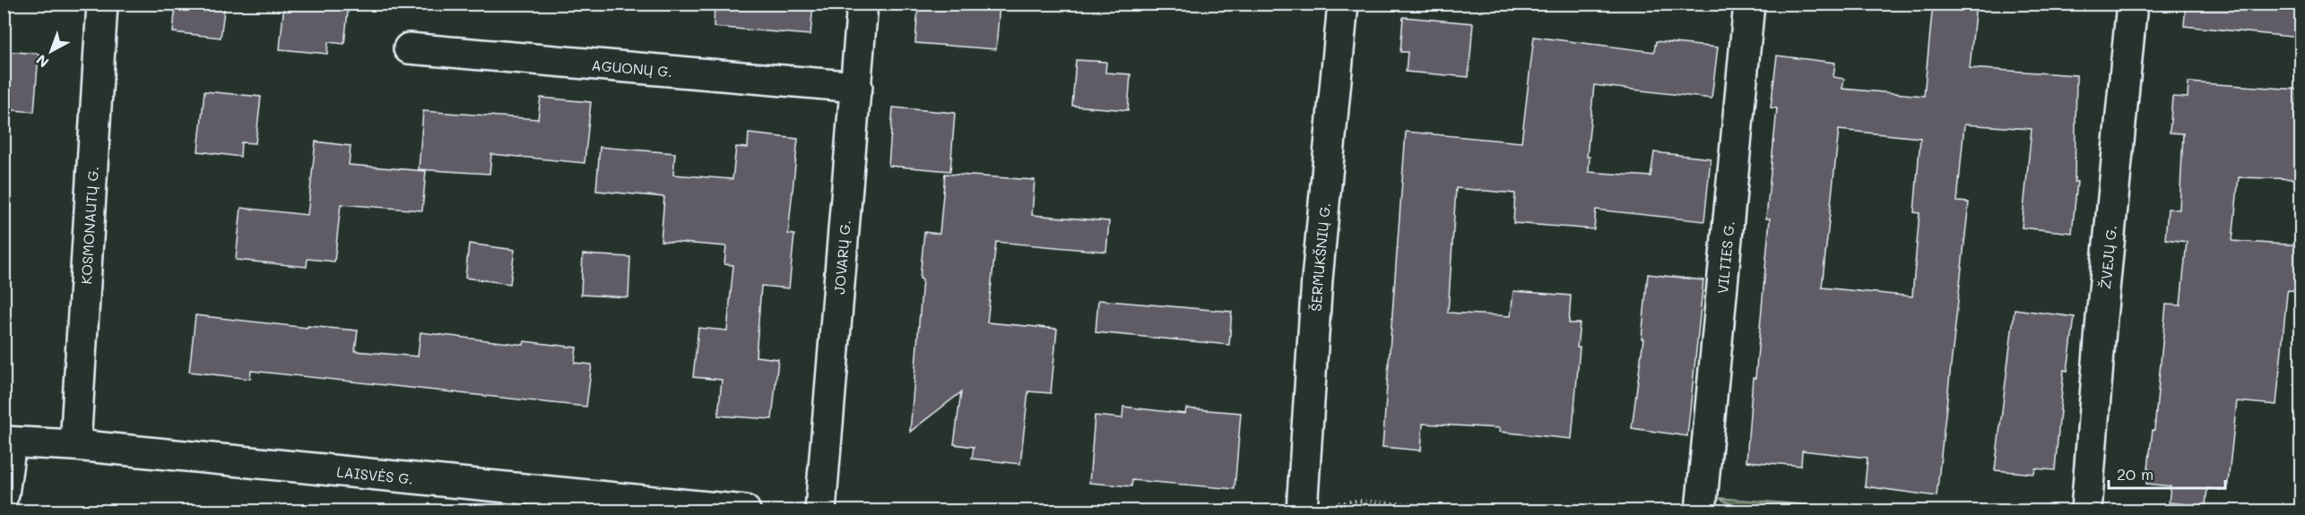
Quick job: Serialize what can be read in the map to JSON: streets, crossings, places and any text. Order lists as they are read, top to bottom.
{
  "streets": {
    "street": [
      "AGUONŲ G.",
      "KOSMONAUTŲ G.",
      "ŠERMUKŠNIŲ G.",
      "VILTIES G.",
      "ŽVEJŲ G.",
      "JOVARŲ G.",
      "LAISVĖS G."
    ]
  },
  "crossings": [
    ["AGUONŲ G.", "JOVARŲ G."],
    ["KOSMONAUTŲ G.", "LAISVĖS G."]
  ],
  "scale_bar": "20 m",
  "north": "bottom left"
}
